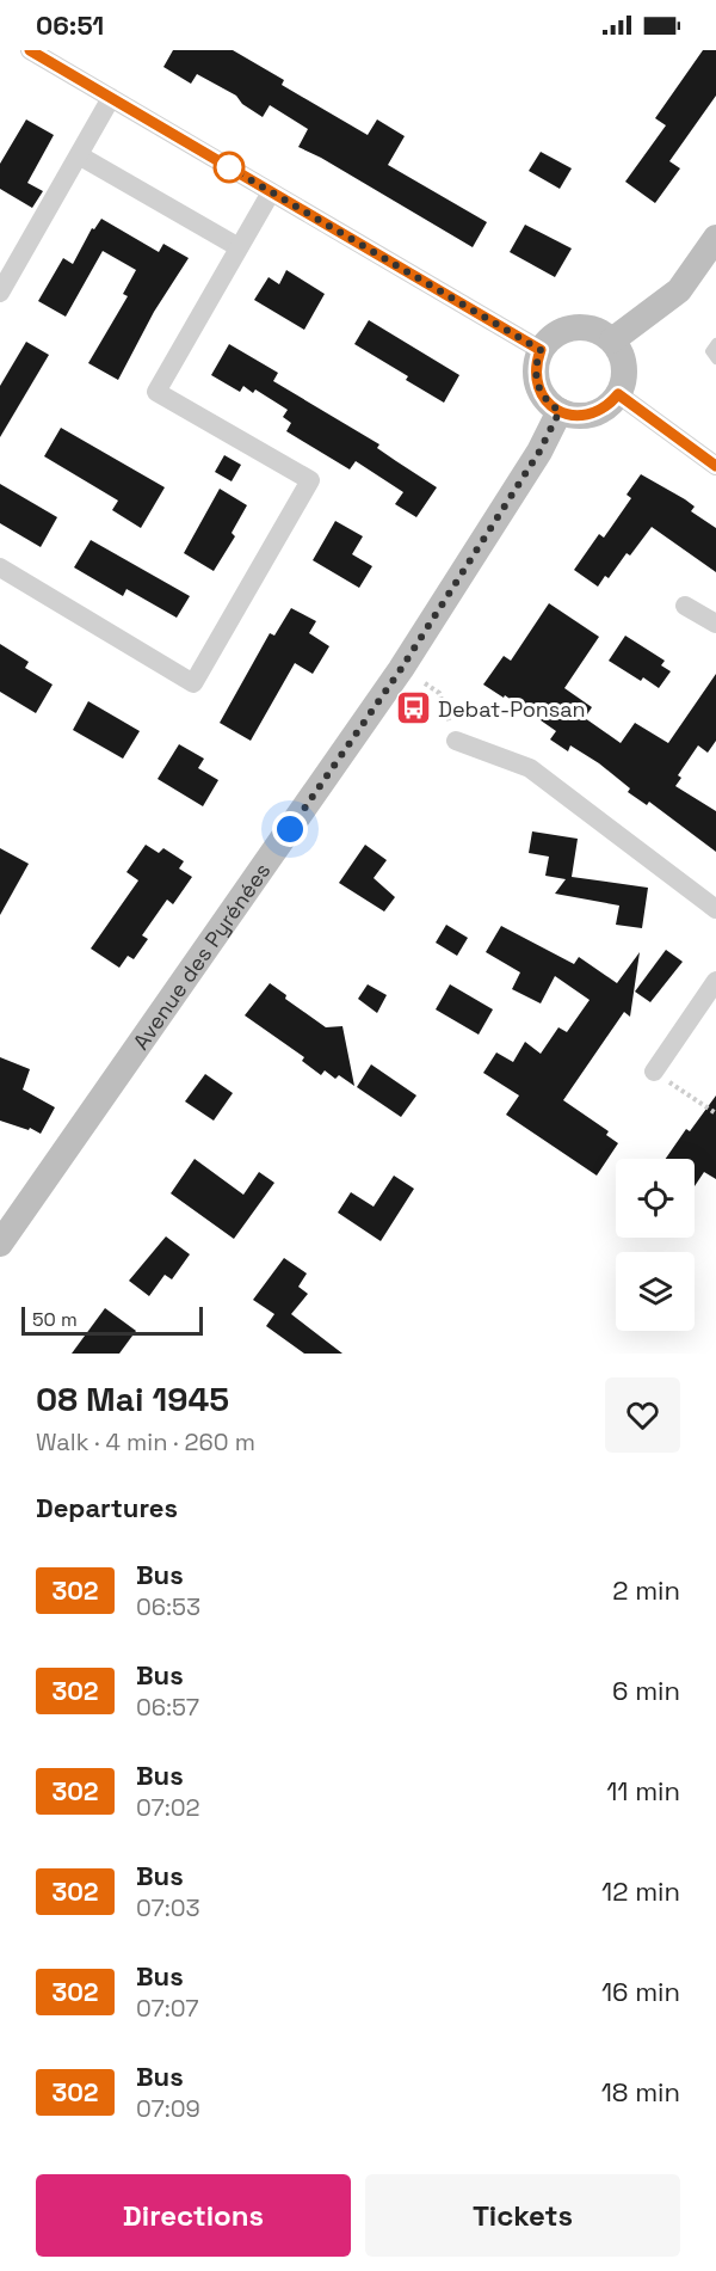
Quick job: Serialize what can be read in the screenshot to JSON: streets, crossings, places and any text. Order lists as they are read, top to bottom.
{
  "streets": {
    "main road": ["Avenue des Pyrénées"]
  },
  "places": {
    "bus stop": ["Debat-Ponsan"]
  },
  "lines": ["bus line 302"],
  "scale_bar": "50 m",
  "page": {
    "status": "06:51",
    "scale": "50 m",
    "heading": [
      ["08 Mai 1945", "Walk · 4 min · 260 m"],
      "Departures"
    ],
    "list": [
      {
        "mark": "302",
        "name": "Bus",
        "note": "06:53",
        "value": "2 min"
      },
      {
        "mark": "302",
        "name": "Bus",
        "note": "06:57",
        "value": "6 min"
      },
      {
        "mark": "302",
        "name": "Bus",
        "note": "07:02",
        "value": "11 min"
      },
      {
        "mark": "302",
        "name": "Bus",
        "note": "07:03",
        "value": "12 min"
      },
      {
        "mark": "302",
        "name": "Bus",
        "note": "07:07",
        "value": "16 min"
      },
      {
        "mark": "302",
        "name": "Bus",
        "note": "07:09",
        "value": "18 min"
      }
    ],
    "buttons": ["Directions", "Tickets"]
  }
}
